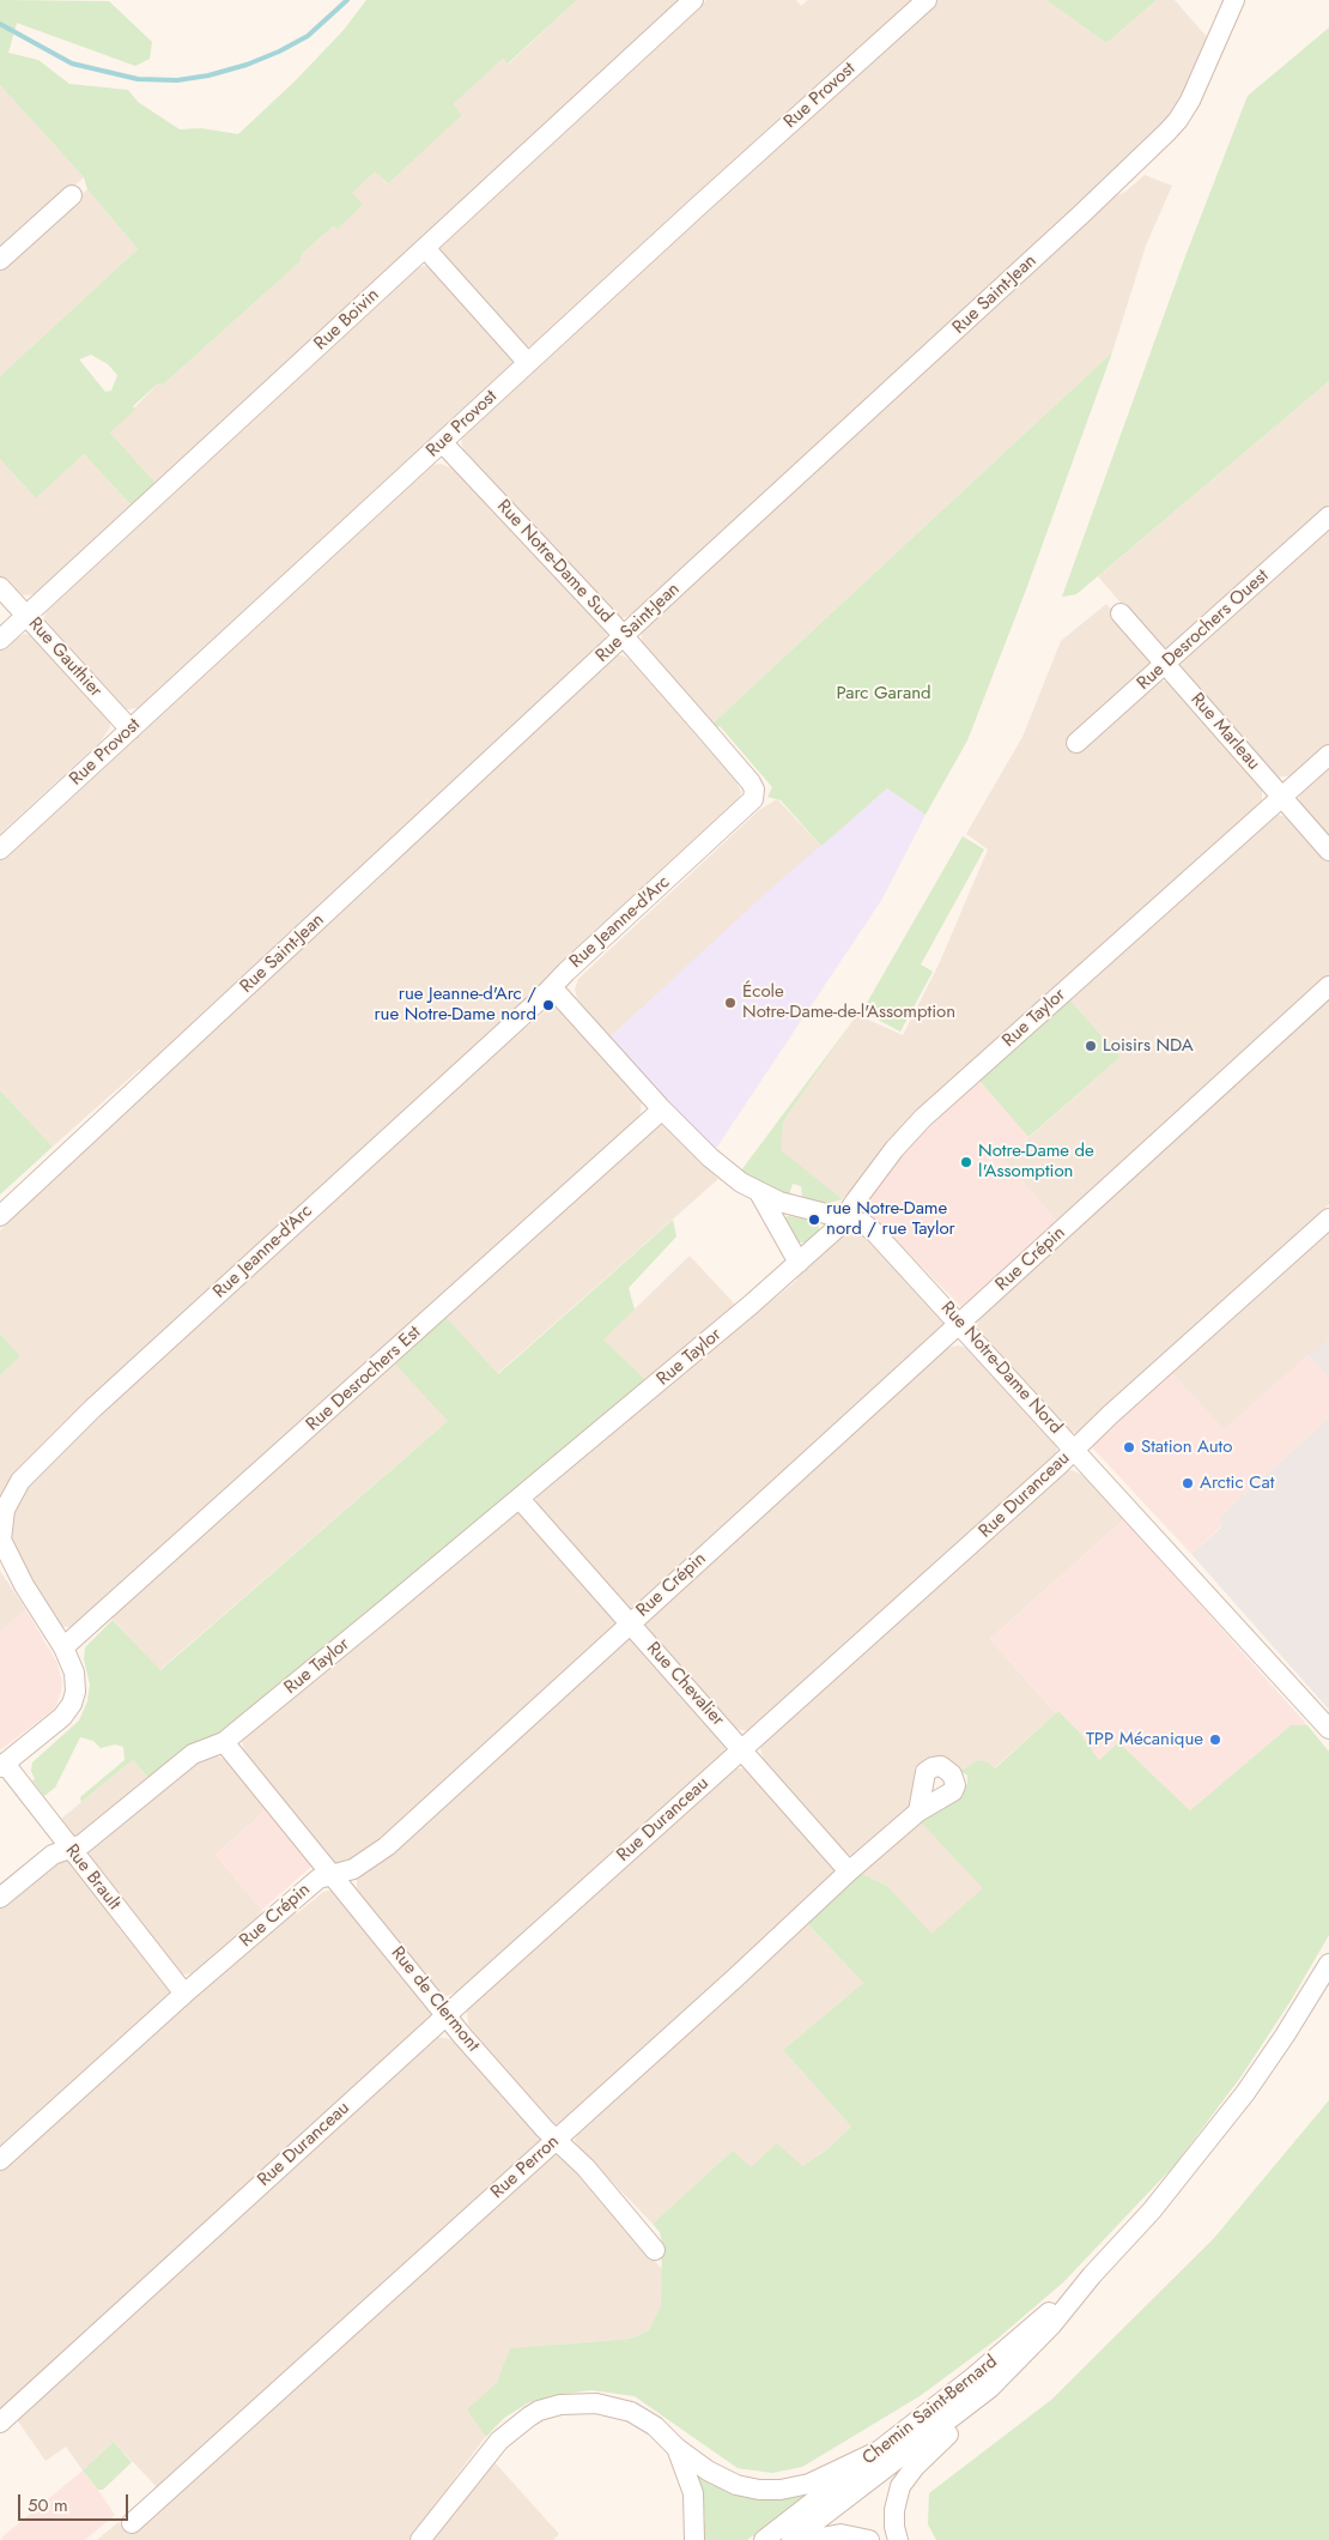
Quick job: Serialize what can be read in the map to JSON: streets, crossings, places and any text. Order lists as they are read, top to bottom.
{
  "streets": {
    "street": [
      "Rue Provost",
      "Rue Saint-Jean",
      "Rue Boivin",
      "Rue Notre-Dame Sud",
      "Rue Desrochers Ouest",
      "Rue Gauthier",
      "Rue Marleau",
      "Rue Jeanne-d'Arc",
      "Rue Taylor",
      "Rue Crépin",
      "Rue Notre-Dame Nord",
      "Rue Desrochers Est",
      "Rue Duranceau",
      "Rue Chevalier",
      "Rue Brault",
      "Rue de Clermont",
      "Rue Perron",
      "Chemin Saint-Bernard"
    ]
  },
  "crossings": [
    ["Rue Provost", "Rue Notre-Dame Sud"],
    ["Rue Provost", "Rue Gauthier"],
    ["Rue Saint-Jean", "Rue Notre-Dame Sud"],
    ["Rue Boivin", "Rue Gauthier"],
    ["Rue Notre-Dame Sud", "Rue Jeanne-d'Arc"],
    ["Rue Desrochers Ouest", "Rue Marleau"],
    ["Rue Marleau", "Rue Taylor"],
    ["Rue Jeanne-d'Arc", "Rue Notre-Dame Nord"],
    ["Rue Jeanne-d'Arc", "Rue Desrochers Est"],
    ["Rue Jeanne-d'Arc", "Rue Brault"],
    ["Rue Taylor", "Rue Notre-Dame Nord"],
    ["Rue Taylor", "Rue Chevalier"],
    ["Rue Taylor", "Rue Brault"],
    ["Rue Taylor", "Rue de Clermont"],
    ["Rue Crépin", "Rue Notre-Dame Nord"],
    ["Rue Crépin", "Rue Chevalier"],
    ["Rue Crépin", "Rue Brault"],
    ["Rue Crépin", "Rue de Clermont"],
    ["Rue Notre-Dame Nord", "Rue Desrochers Est"],
    ["Rue Notre-Dame Nord", "Rue Duranceau"],
    ["Rue Duranceau", "Rue Chevalier"],
    ["Rue Duranceau", "Rue de Clermont"],
    ["Rue Chevalier", "Rue Perron"],
    ["Rue de Clermont", "Rue Perron"]
  ],
  "parks": ["Parc Garand"],
  "places": [
    "École Notre-Dame-de-l'Assomption",
    "rue Jeanne-d'Arc / rue Notre-Dame nord",
    "Loisirs NDA",
    "Notre-Dame de l'Assomption",
    "rue Notre-Dame nord / rue Taylor",
    "Station Auto",
    "Arctic Cat",
    "TPP Mécanique"
  ],
  "scale_bar": "50 m"
}
